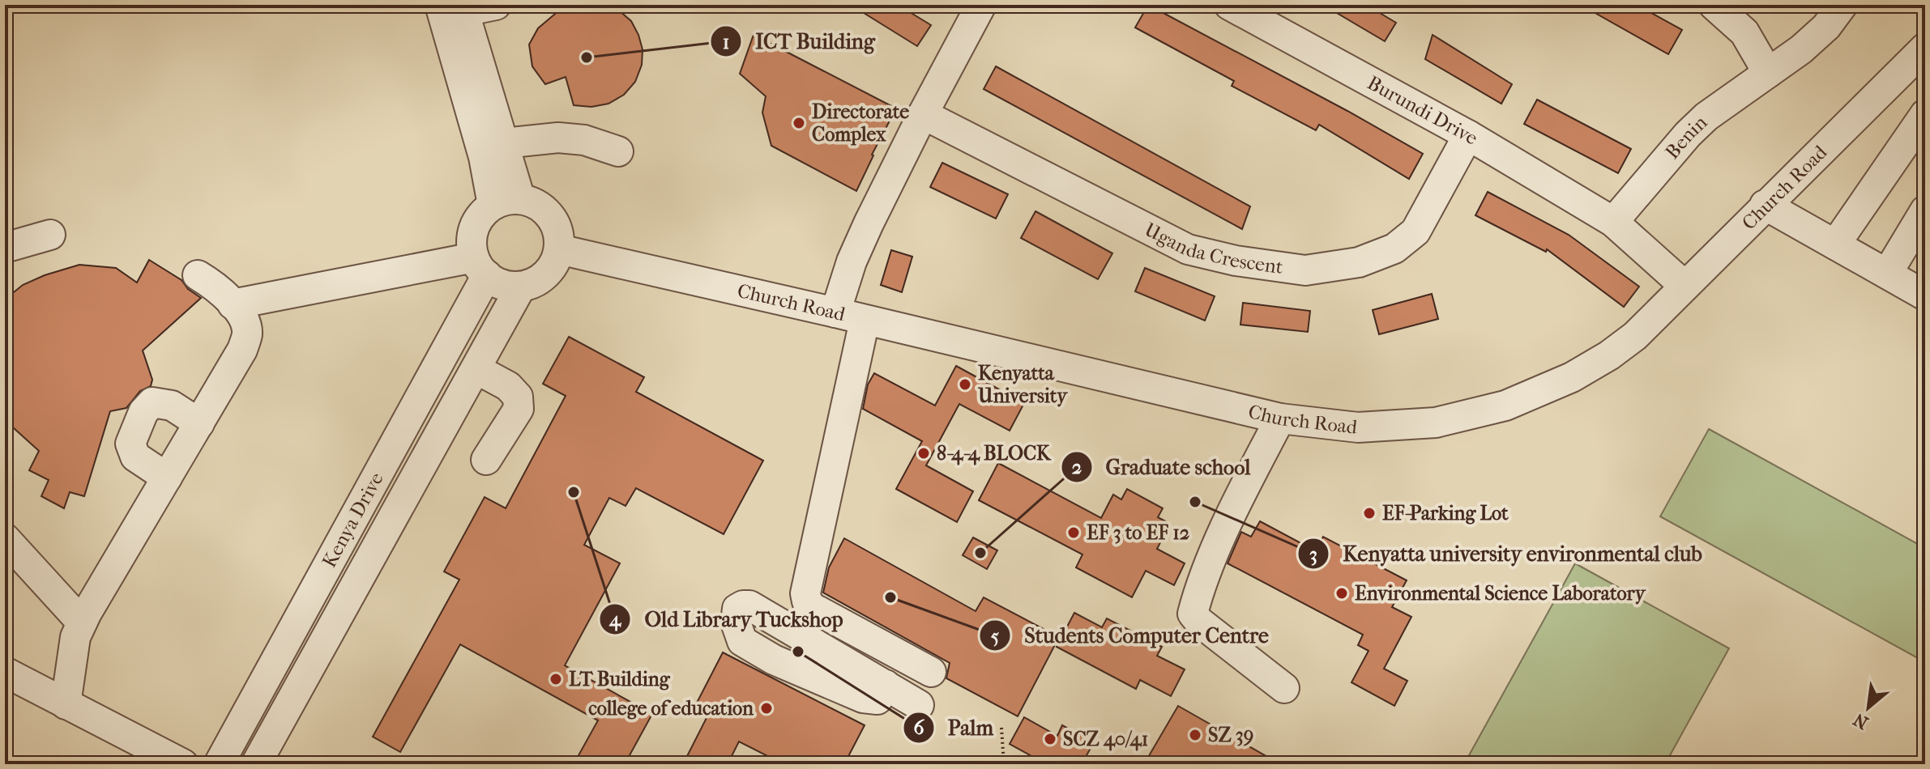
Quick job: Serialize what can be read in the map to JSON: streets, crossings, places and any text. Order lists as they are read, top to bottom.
{
  "streets": {
    "lane": [
      "Burundi Drive",
      "Benin",
      "Church Road",
      "Uganda Crescent",
      "Kenya Drive"
    ]
  },
  "crossings": [
    ["Burundi Drive", "Benin"],
    ["Burundi Drive", "Uganda Crescent"],
    ["Church Road", "Kenya Drive"]
  ],
  "places": [
    "ICT Building",
    "Directorate Complex",
    "Kenyatta University",
    "8-4-4 BLOCK",
    "Old Library Tuckshop",
    "Kenyatta university environmental club",
    "EF-Parking Lot",
    "EF 3 to EF 12",
    "Graduate school",
    "Environmental Science Laboratory",
    "Students Computer Centre",
    "Palm",
    "LT Building",
    "college of education",
    "SZ 39",
    "SCZ 40/41"
  ],
  "north": "bottom left"
}
